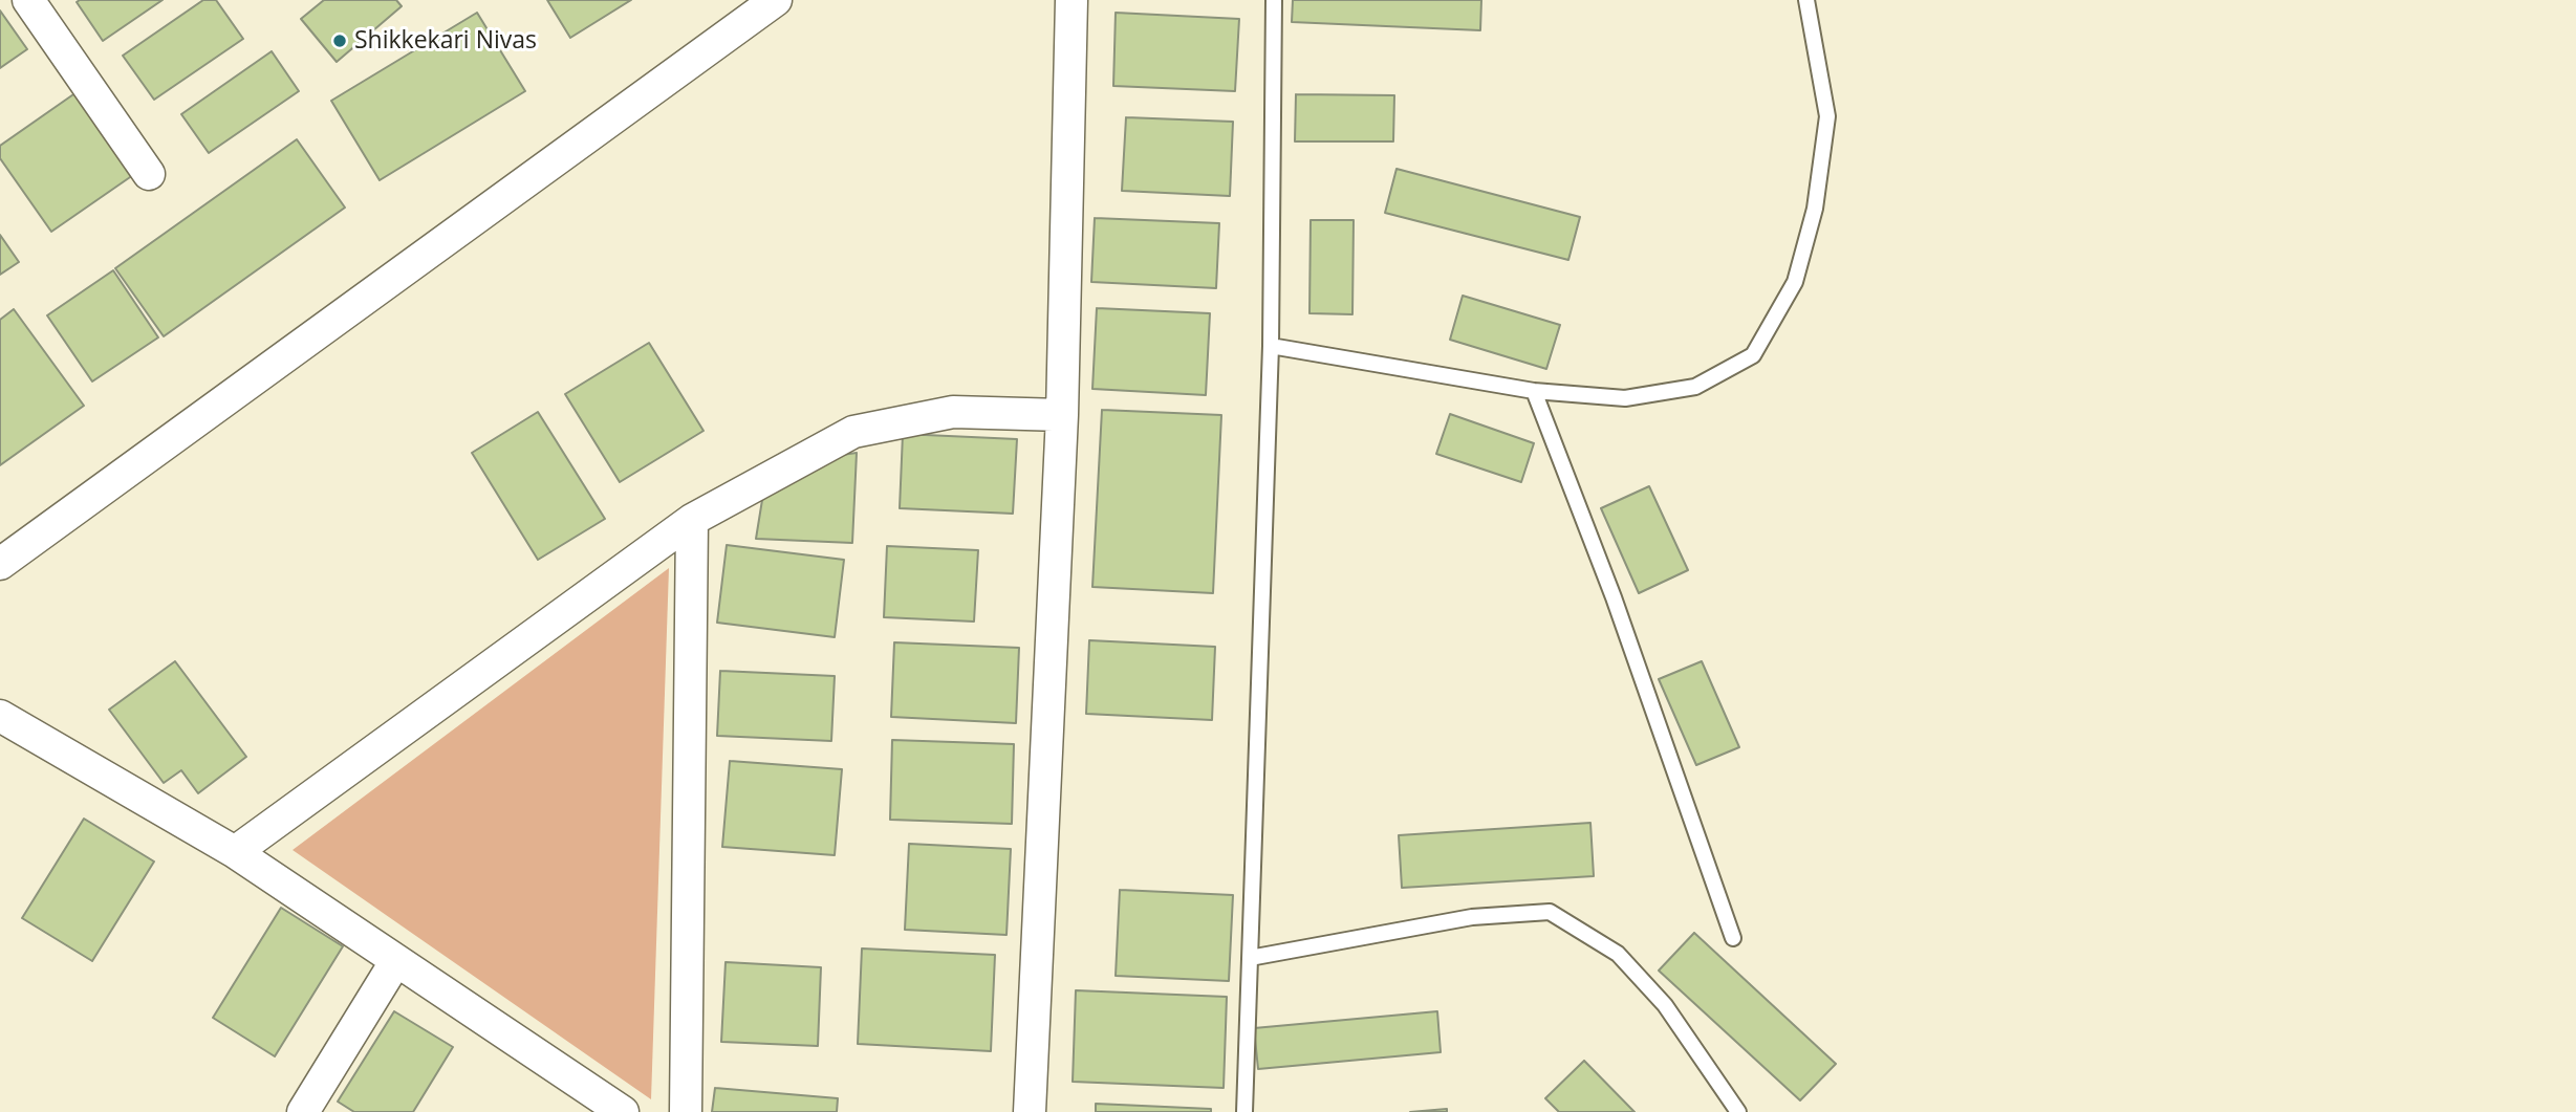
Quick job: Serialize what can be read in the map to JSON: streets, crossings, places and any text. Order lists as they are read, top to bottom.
{
  "places": ["Shikkekari Nivas"]
}
